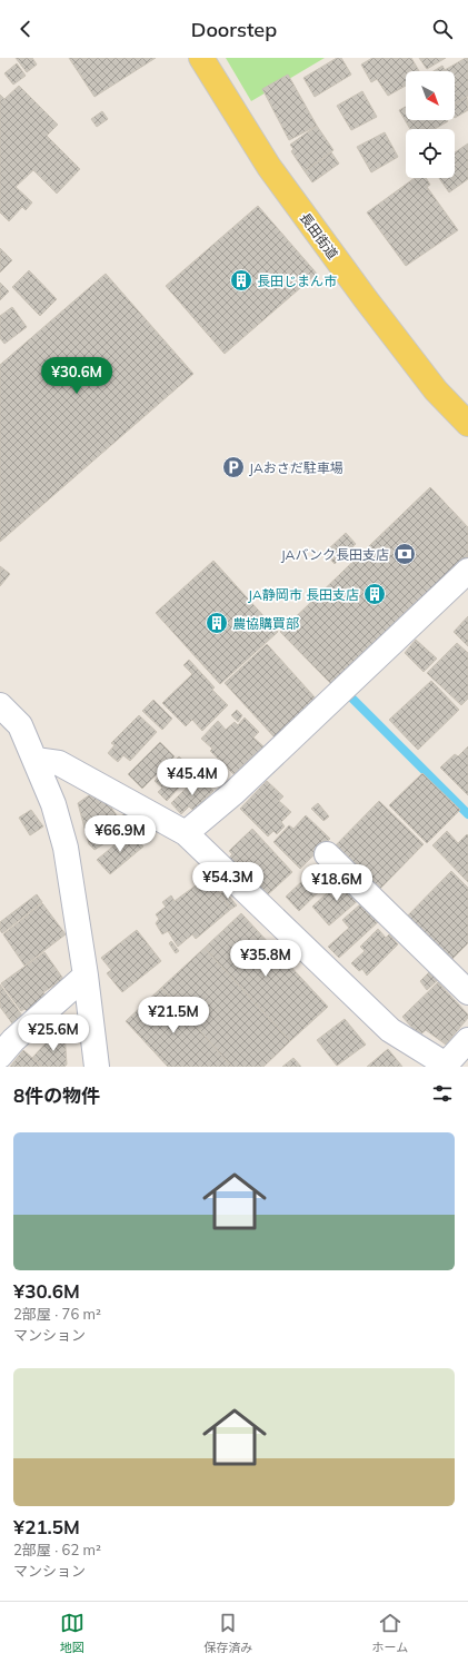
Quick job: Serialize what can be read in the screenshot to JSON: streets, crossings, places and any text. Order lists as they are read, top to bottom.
{
  "streets": {
    "main road": ["長田街道"]
  },
  "places": {
    "building": ["長田じまん市", "JA静岡市 長田支店", "農協購買部"],
    "parking": ["JAおさだ駐車場"],
    "bank": ["JAバンク長田支店"]
  },
  "north": "bottom right",
  "page": {
    "header": "Doorstep",
    "price": [
      "¥30.6M",
      "¥45.4M",
      "¥66.9M",
      "¥54.3M",
      "¥18.6M",
      "¥35.8M",
      "¥21.5M",
      "¥25.6M"
    ],
    "heading": "8件の物件",
    "list": [
      {
        "name": "¥30.6M",
        "note": "2部屋 · 76 m² · マンション"
      },
      {
        "name": "¥21.5M",
        "note": "2部屋 · 62 m² · マンション"
      }
    ],
    "tabs": ["地図", "保存済み", "ホーム"]
  }
}
